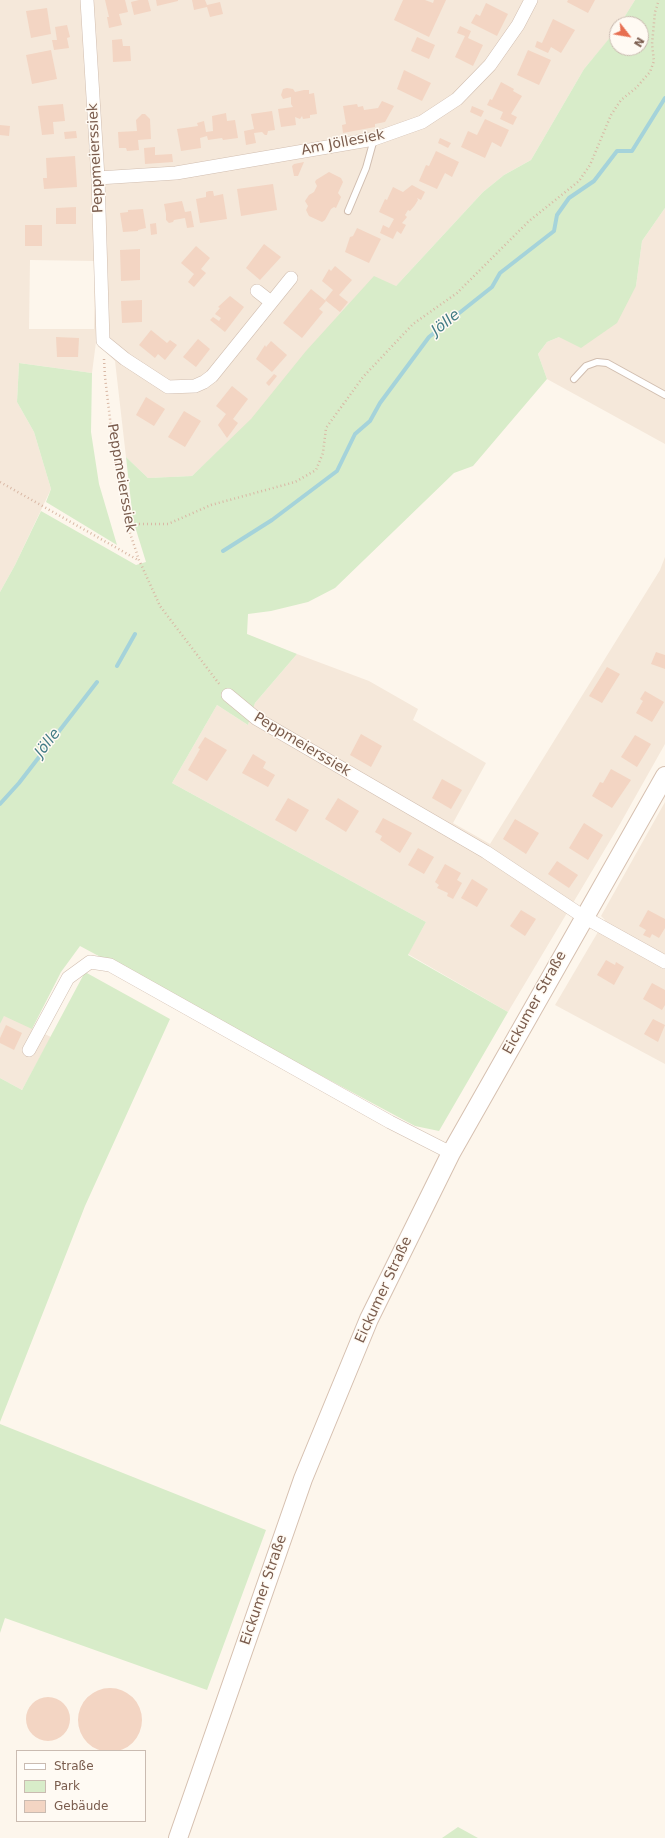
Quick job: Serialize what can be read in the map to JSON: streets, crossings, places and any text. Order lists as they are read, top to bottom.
{
  "streets": {
    "main road": ["Eickumer Straße"],
    "street": ["Am Jöllesiek", "Peppmeierssiek"]
  },
  "crossings": [
    ["Am Jöllesiek", "Peppmeierssiek"],
    ["Peppmeierssiek", "Eickumer Straße"]
  ],
  "water": ["Jölle"],
  "legend": ["Straße", "Park", "Gebäude"],
  "north": "bottom right"
}
